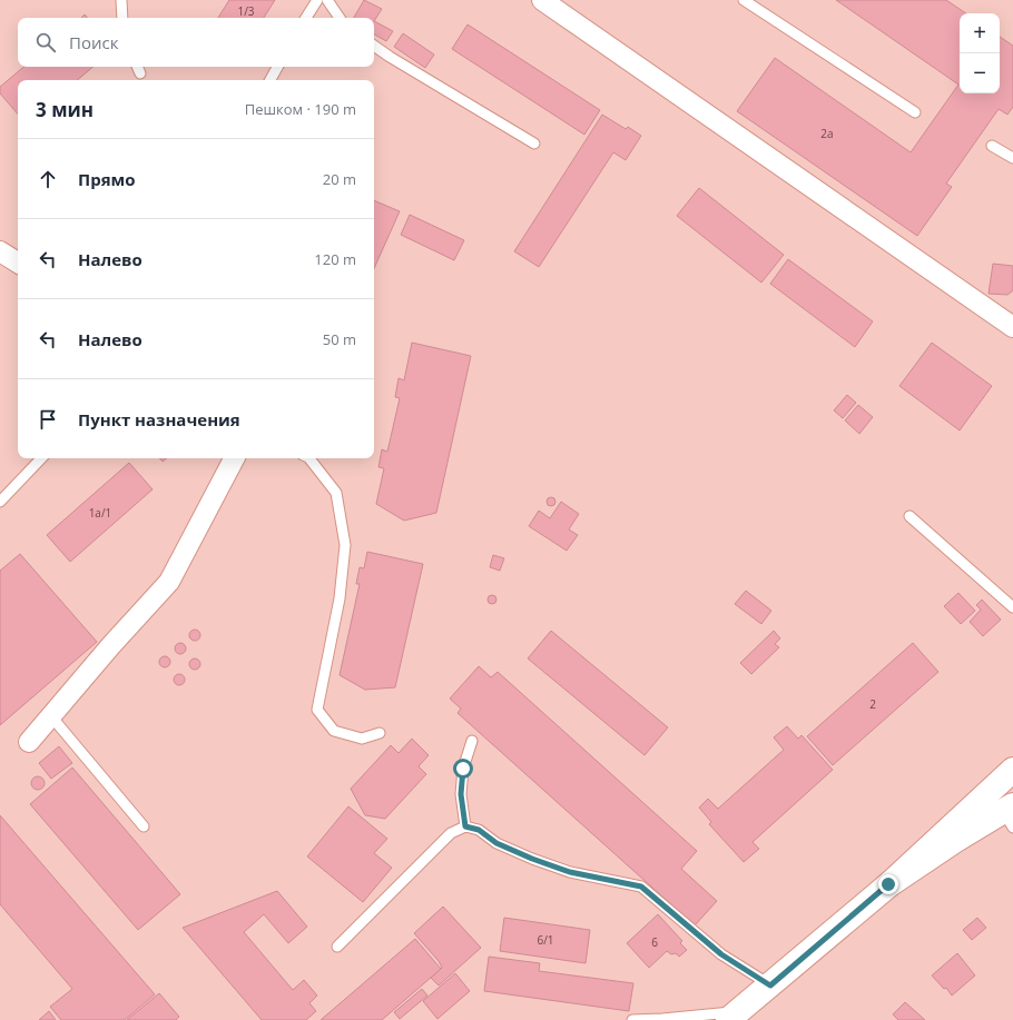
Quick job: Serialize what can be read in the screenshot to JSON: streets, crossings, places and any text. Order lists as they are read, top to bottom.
{
  "house_numbers": [
    "1/3",
    "2а",
    "1а/1",
    "2",
    "6/1",
    "6"
  ],
  "page": {
    "map_buttons": ["+", "−"],
    "search": "Поиск",
    "heading": ["3 мин", "Пешком · 190 m"],
    "list": [
      ["Прямо", "20 m"],
      ["Налево", "120 m"],
      ["Налево", "50 m"],
      "Пункт назначения"
    ]
  }
}
